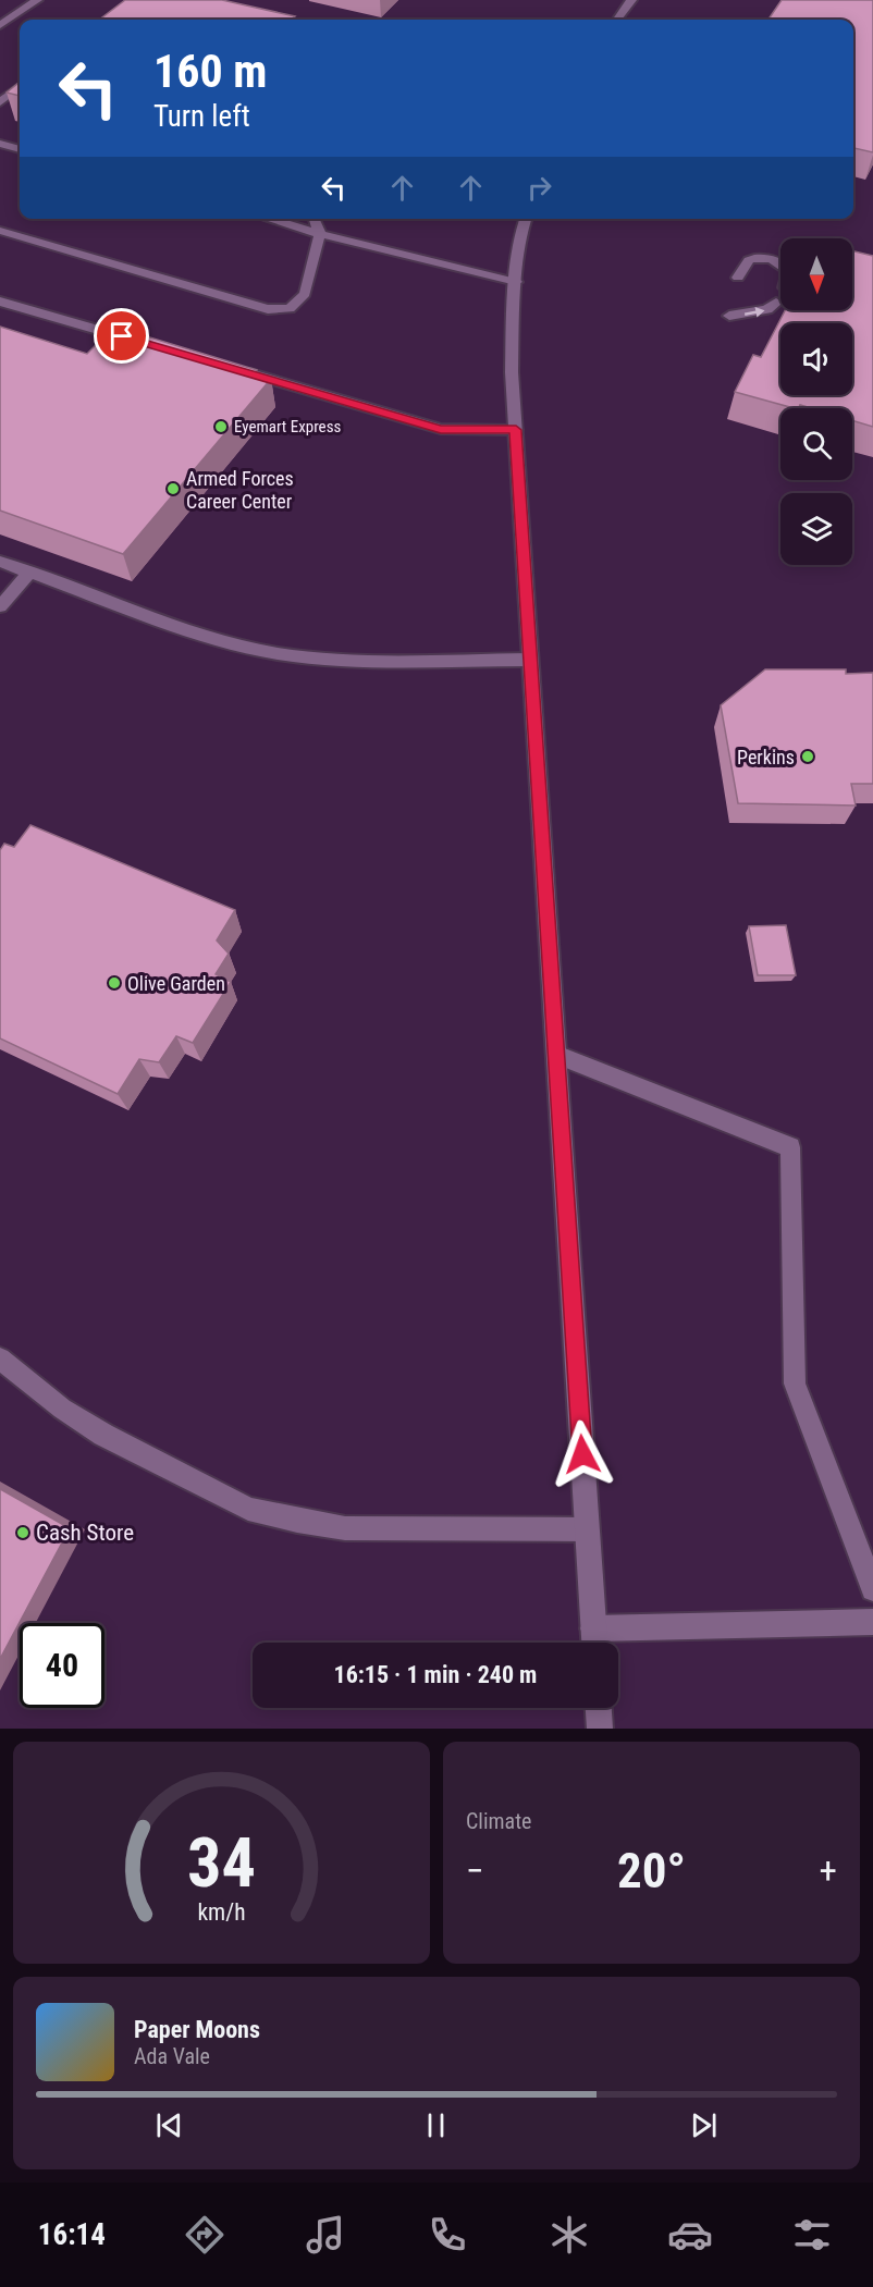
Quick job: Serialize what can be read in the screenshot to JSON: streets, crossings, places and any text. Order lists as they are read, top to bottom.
{
  "places": [
    "Eyemart Express",
    "Armed Forces Career Center",
    "Perkins",
    "Olive Garden",
    "Cash Store"
  ],
  "north": "bottom",
  "page": {
    "turn": ["160 m", "Turn left"],
    "limit": "40",
    "trip": "16:15 · 1 min · 240 m",
    "tile": "Climate",
    "heat": ["−", "20°", "+"],
    "song": ["Paper Moons", "Ada Vale"],
    "tabs": "16:14",
    "gauge": ["34", "km/h"]
  }
}
